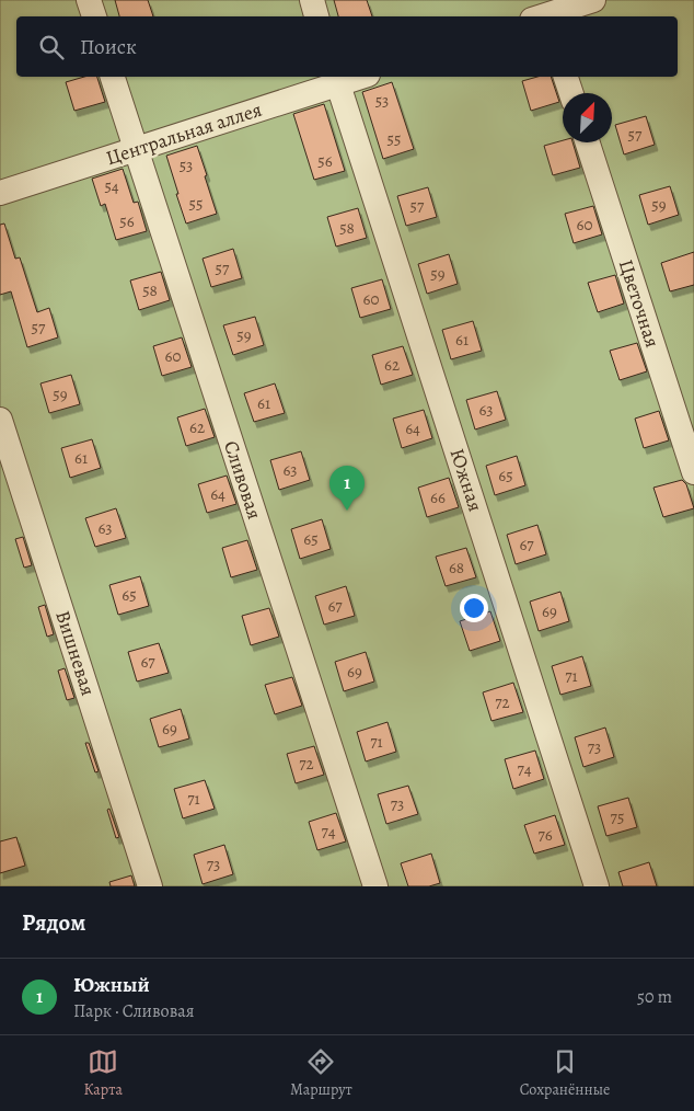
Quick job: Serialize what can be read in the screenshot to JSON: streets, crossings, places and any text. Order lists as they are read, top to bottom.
{
  "streets": {
    "street": [
      "Центральная аллея",
      "Цветочная",
      "Сливовая",
      "Южная",
      "Вишневая"
    ]
  },
  "crossings": [
    ["Центральная аллея", "Сливовая"],
    ["Центральная аллея", "Южная"]
  ],
  "house_numbers": [
    "53",
    "57",
    "55",
    "56",
    "53",
    "54",
    "55",
    "59",
    "57",
    "56",
    "60",
    "58",
    "57",
    "59",
    "58",
    "60",
    "57",
    "59",
    "61",
    "60",
    "62",
    "59",
    "61",
    "63",
    "62",
    "64",
    "61",
    "63",
    "65",
    "64",
    "66",
    "63",
    "65",
    "67",
    "68",
    "65",
    "67",
    "69",
    "67",
    "69",
    "71",
    "72",
    "69",
    "71",
    "73",
    "72",
    "74",
    "71",
    "73",
    "75",
    "74",
    "76",
    "73"
  ],
  "north": "top right",
  "page": {
    "search": "Поиск",
    "pins": "1",
    "heading": "Рядом",
    "list": [
      {
        "mark": "1",
        "name": "Южный",
        "note": "Парк · Сливовая",
        "value": "50 m"
      }
    ],
    "nav": ["Карта", "Маршрут", "Сохранённые"]
  }
}
